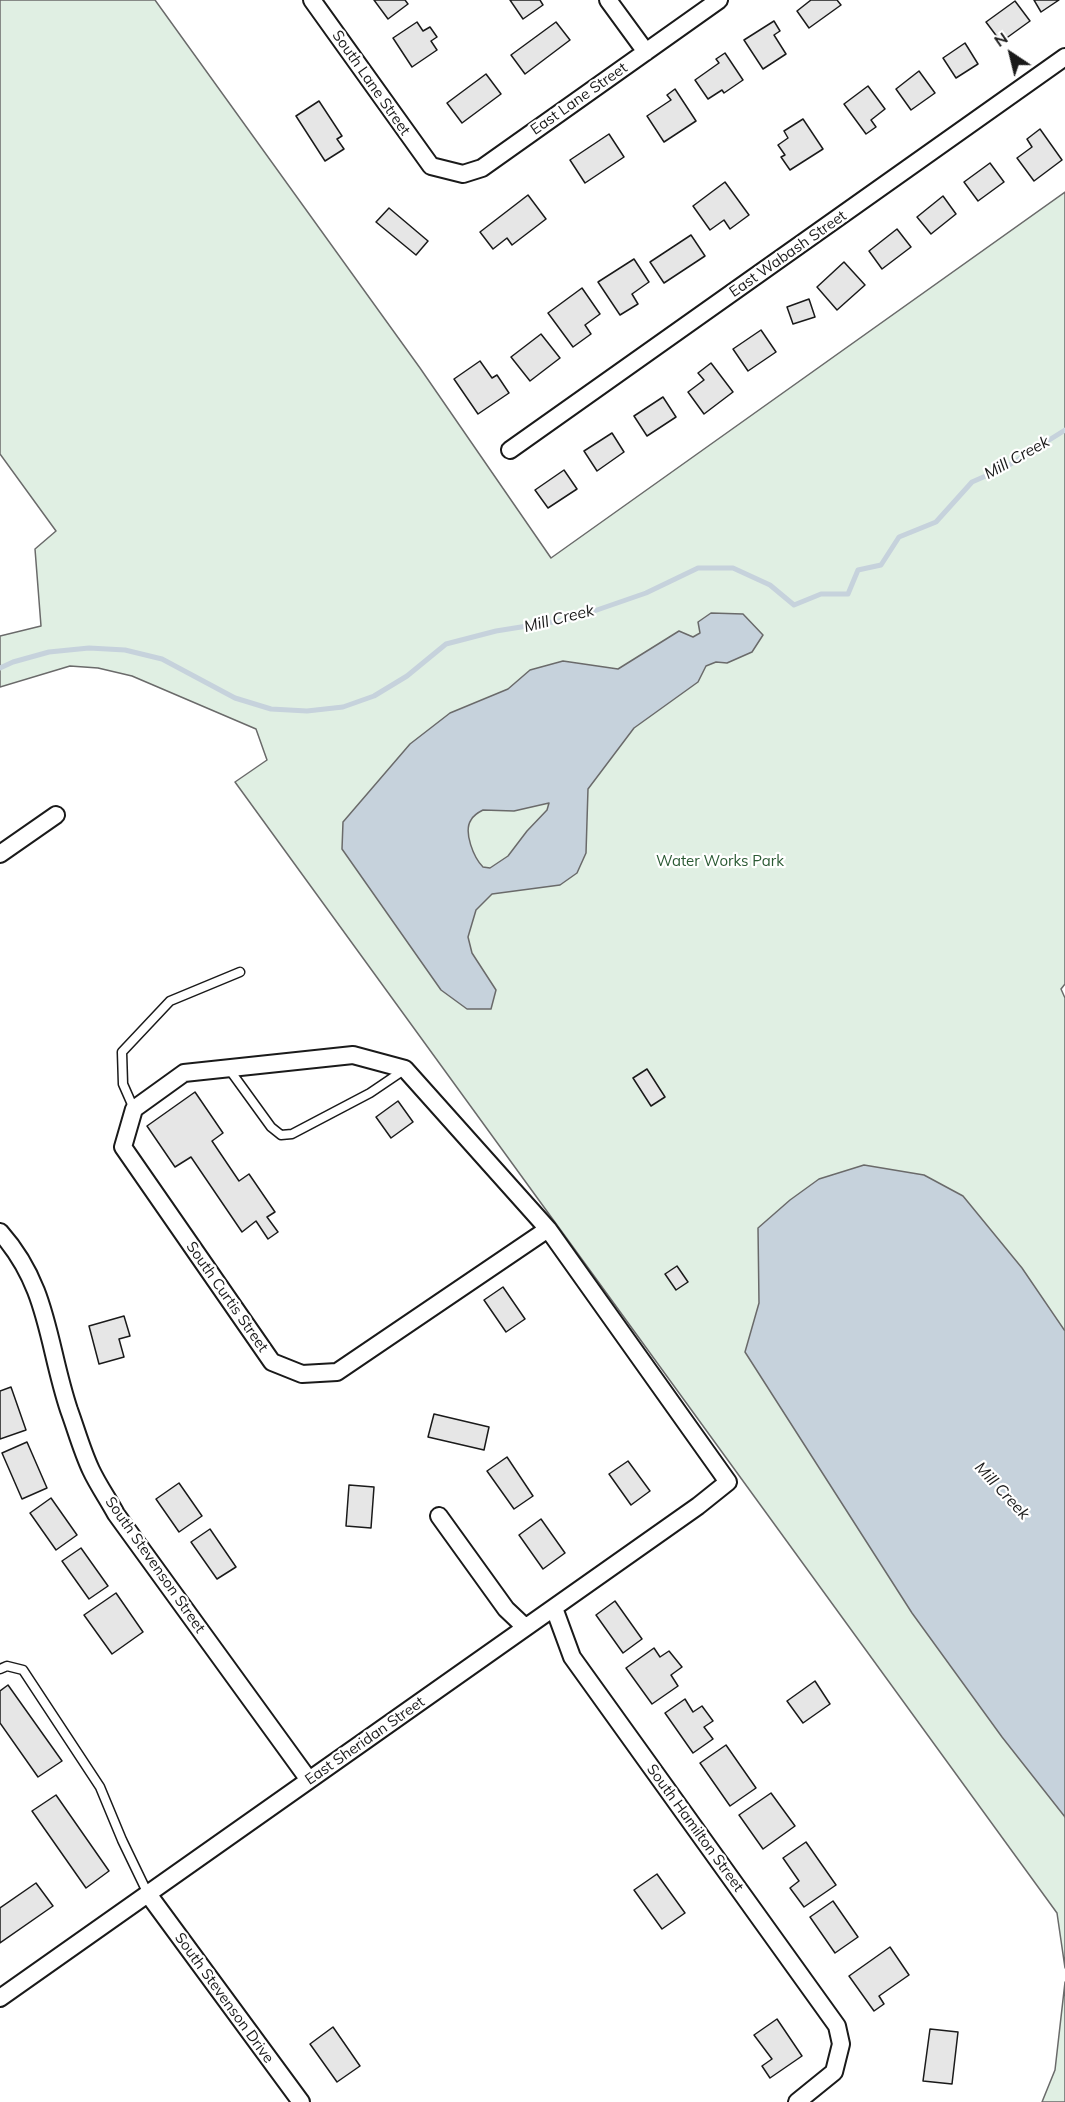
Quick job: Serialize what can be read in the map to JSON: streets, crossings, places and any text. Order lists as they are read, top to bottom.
{
  "streets": {
    "street": [
      "South Lane Street",
      "East Lane Street",
      "East Wabash Street",
      "South Curtis Street",
      "South Stevenson Street",
      "East Sheridan Street",
      "South Hamilton Street",
      "South Stevenson Drive"
    ]
  },
  "crossings": [
    ["South Lane Street", "East Lane Street"],
    ["South Curtis Street", "East Sheridan Street"],
    ["South Stevenson Street", "East Sheridan Street"],
    ["East Sheridan Street", "South Hamilton Street"],
    ["East Sheridan Street", "South Stevenson Drive"]
  ],
  "water": ["Mill Creek"],
  "parks": ["Water Works Park"],
  "north": "top left"
}
